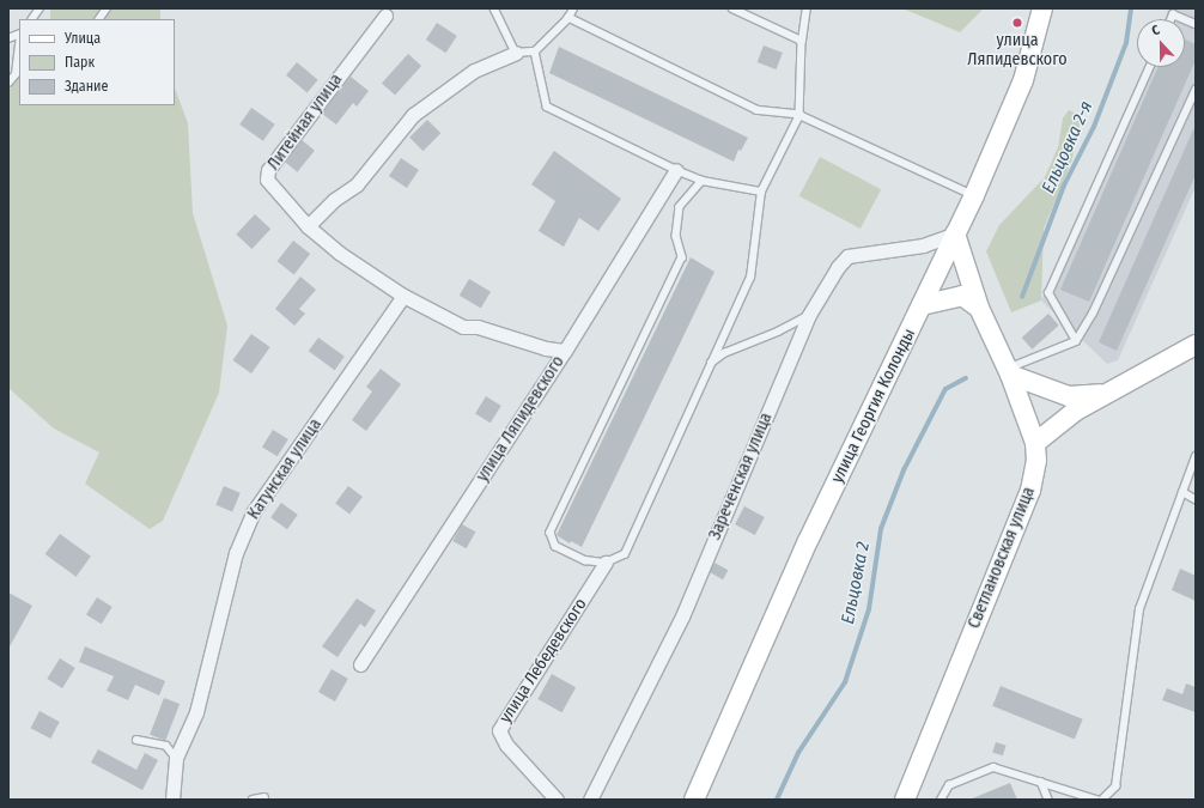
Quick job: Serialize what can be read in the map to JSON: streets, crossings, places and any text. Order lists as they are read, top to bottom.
{
  "streets": {
    "street": [
      "Литейная улица",
      "улица Георгия Колонды",
      "улица Ляпидевского",
      "Катунская улица",
      "Зареченская улица",
      "Светлановская улица",
      "улица Лебедевского"
    ]
  },
  "crossings": [
    ["Литейная улица", "улица Ляпидевского"],
    ["Литейная улица", "Катунская улица"],
    ["улица Георгия Колонды", "Зареченская улица"],
    ["улица Георгия Колонды", "Светлановская улица"],
    ["Зареченская улица", "Светлановская улица"]
  ],
  "water": ["Ельцовка 2-я", "Ельцовка 2"],
  "places": ["улица Ляпидевского"],
  "legend": ["Улица", "Парк", "Здание"],
  "north": "top"
}
